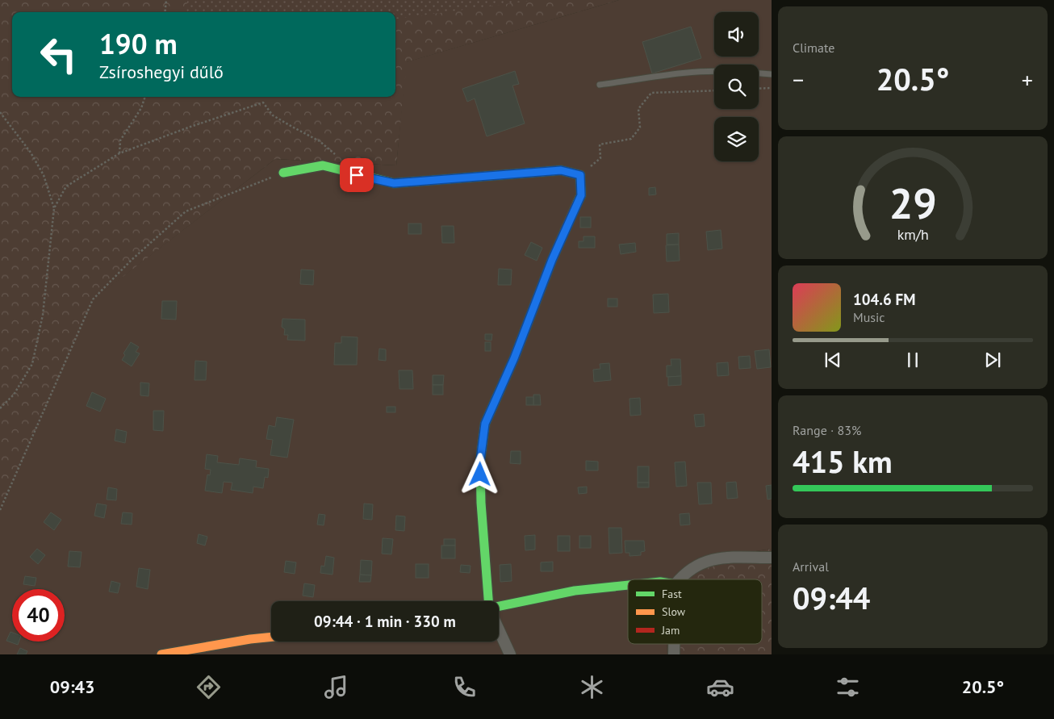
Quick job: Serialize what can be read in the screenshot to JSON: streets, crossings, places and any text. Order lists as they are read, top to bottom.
{
  "legend": ["Fast", "Slow", "Jam"],
  "page": {
    "tile": [
      "Climate",
      ["Range · 83%", "415 km"],
      ["Arrival", "09:44"]
    ],
    "turn": ["190 m", "Zsíroshegyi dűlő"],
    "heat": ["−", "20.5°", "+"],
    "song": ["104.6 FM", "Music"],
    "limit": "40",
    "trip": "09:44 · 1 min · 330 m",
    "tabs": ["09:43", "20.5°"],
    "gauge": ["29", "km/h"]
  }
}
